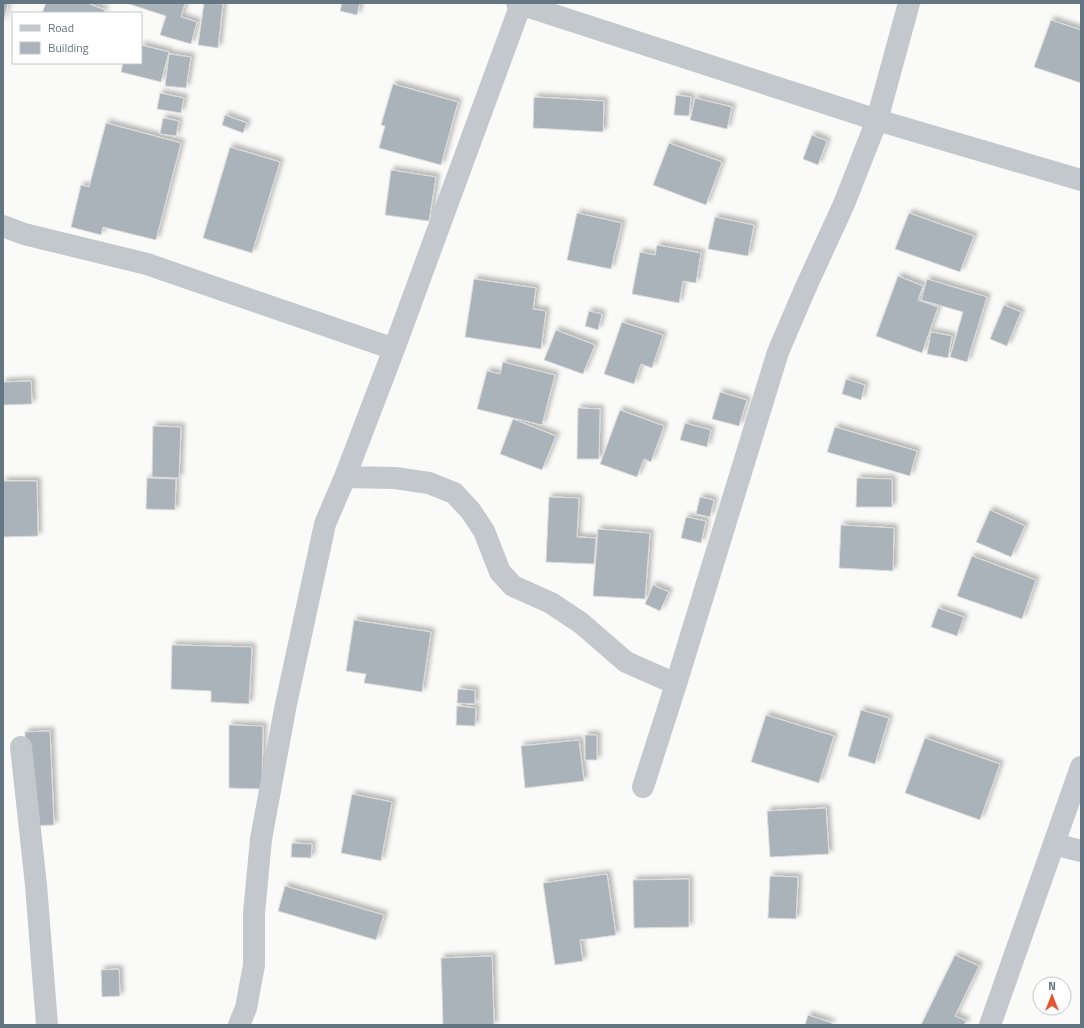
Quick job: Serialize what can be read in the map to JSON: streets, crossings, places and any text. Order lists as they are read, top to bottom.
{
  "legend": ["Road", "Building"],
  "north": "top"
}
